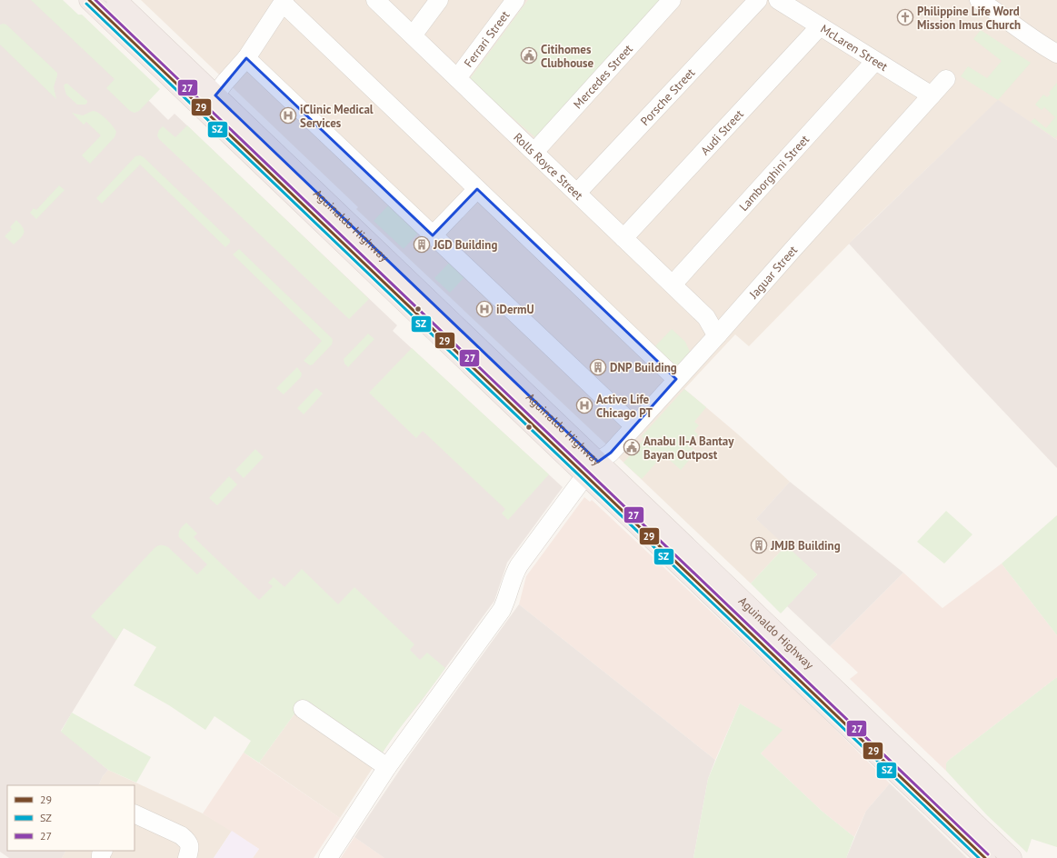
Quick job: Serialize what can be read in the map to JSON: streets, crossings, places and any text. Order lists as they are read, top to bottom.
{
  "streets": {
    "highway": ["Aguinaldo Highway"],
    "street": [
      "Ferrari Street",
      "McLaren Street",
      "Mercedes Street",
      "Porsche Street",
      "Audi Street",
      "Rolls Royce Street",
      "Lamborghini Street",
      "Jaguar Street"
    ]
  },
  "crossings": [
    ["Ferrari Street", "Rolls Royce Street"],
    ["McLaren Street", "Audi Street"],
    ["McLaren Street", "Lamborghini Street"],
    ["McLaren Street", "Jaguar Street"],
    ["Mercedes Street", "Rolls Royce Street"],
    ["Porsche Street", "Rolls Royce Street"],
    ["Audi Street", "Rolls Royce Street"],
    ["Rolls Royce Street", "Lamborghini Street"],
    ["Rolls Royce Street", "Jaguar Street"],
    ["Aguinaldo Highway", "Jaguar Street"]
  ],
  "places": {
    "church": ["Philippine Life Word Mission Imus Church"],
    "public building": ["Citihomes Clubhouse", "Anabu II-A Bantay Bayan Outpost"],
    "hospital": ["iClinic Medical Services", "iDermU", "Active Life Chicago PT"],
    "building": ["JGD Building", "DNP Building", "JMJB Building"]
  },
  "lines": ["transit line 29", "transit line 27", "transit line SZ"],
  "legend": ["29", "SZ", "27"]
}
